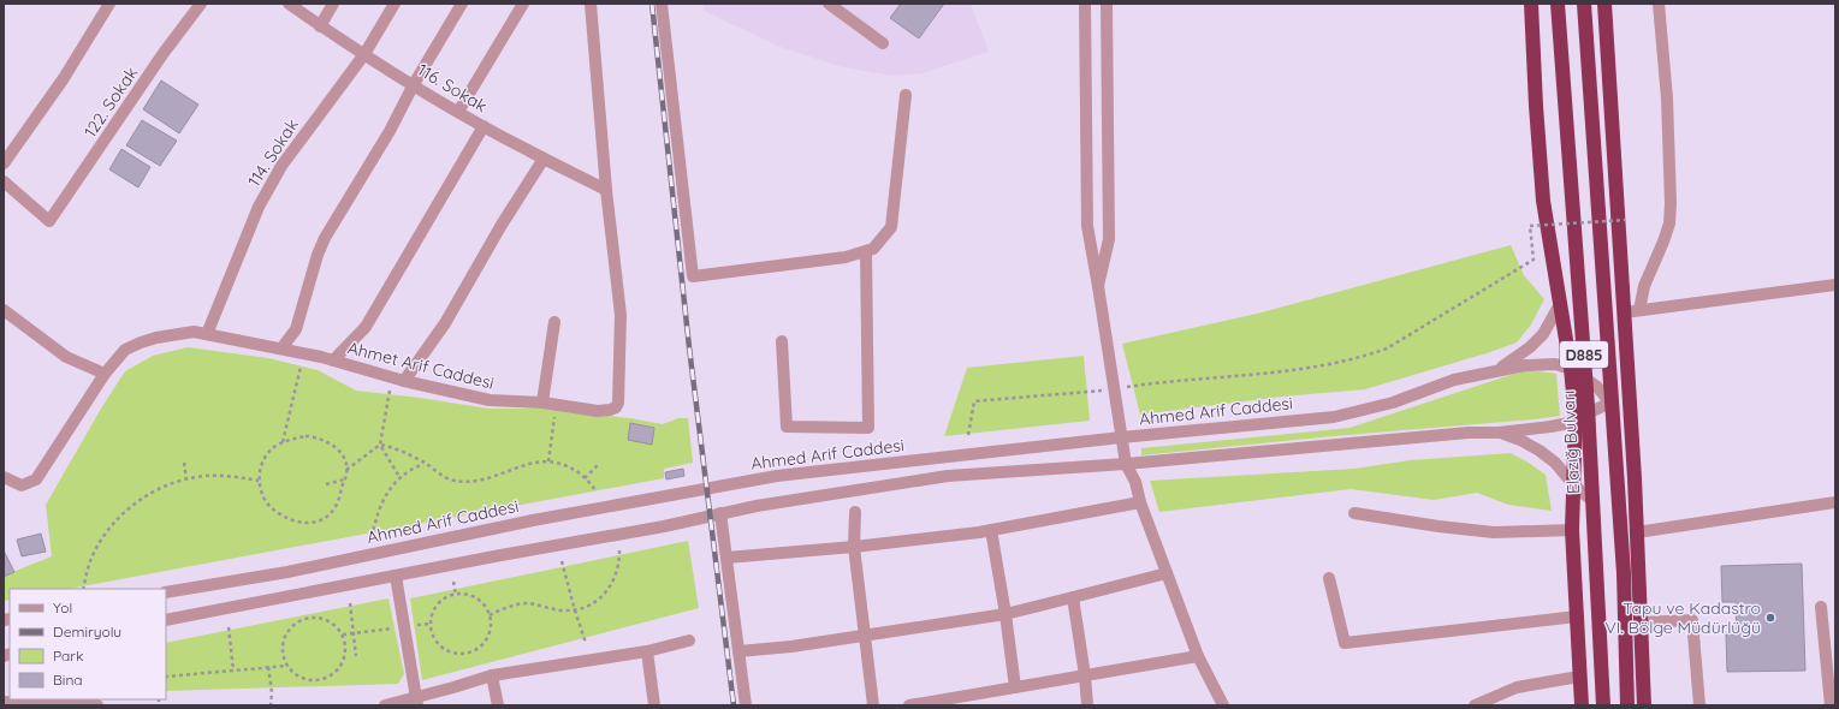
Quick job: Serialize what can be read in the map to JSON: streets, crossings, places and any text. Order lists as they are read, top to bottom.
{
  "streets": {
    "highway": ["D885", "Elazığ Bulvarı"],
    "street": [
      "116. Sokak",
      "122. Sokak",
      "114. Sokak",
      "Ahmet Arif Caddesi",
      "Ahmed Arif Caddesi"
    ]
  },
  "crossings": [
    ["116. Sokak", "114. Sokak"],
    ["116. Sokak", "Ahmet Arif Caddesi"],
    ["114. Sokak", "Ahmet Arif Caddesi"],
    ["D885", "Ahmed Arif Caddesi"],
    ["Ahmed Arif Caddesi", "Elazığ Bulvarı"]
  ],
  "places": ["Tapu ve Kadastro VI. Bölge Müdürlüğü"],
  "legend": [
    "Yol",
    "Demiryolu",
    "Park",
    "Bina"
  ]
}
